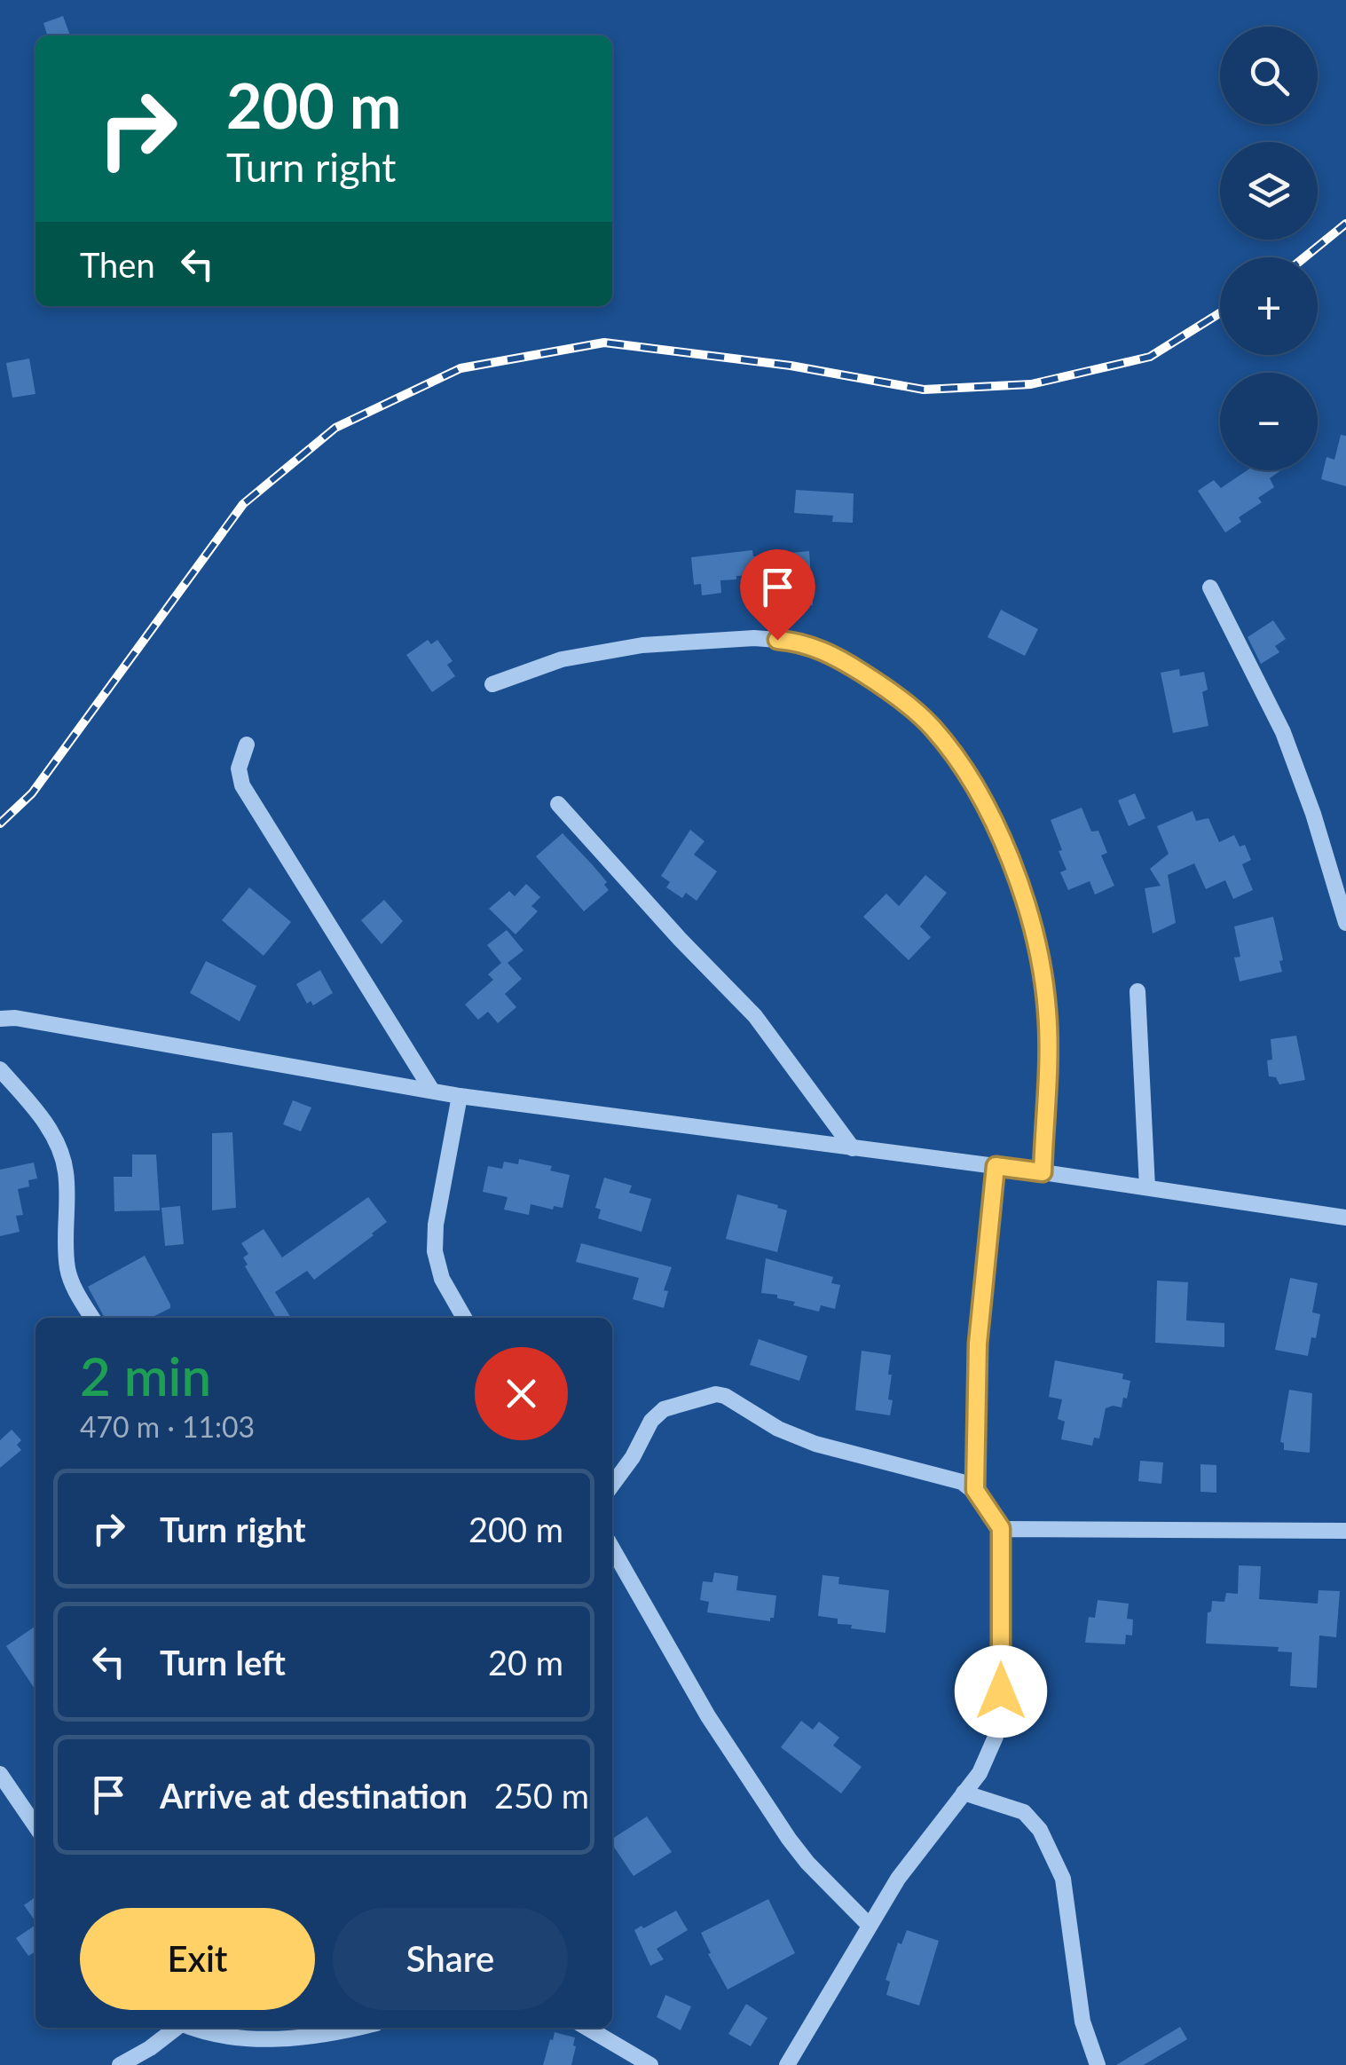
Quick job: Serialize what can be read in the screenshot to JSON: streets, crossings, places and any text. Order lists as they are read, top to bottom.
{
  "page": {
    "map_buttons": ["+", "−"],
    "turn": ["200 m", "Turn right"],
    "then": "Then",
    "heading": ["2 min", "470 m · 11:03"],
    "list": [
      {
        "name": "Turn right",
        "value": "200 m"
      },
      {
        "name": "Turn left",
        "value": "20 m"
      },
      {
        "name": "Arrive at destination",
        "value": "250 m"
      }
    ],
    "buttons": ["Exit", "Share"]
  }
}
